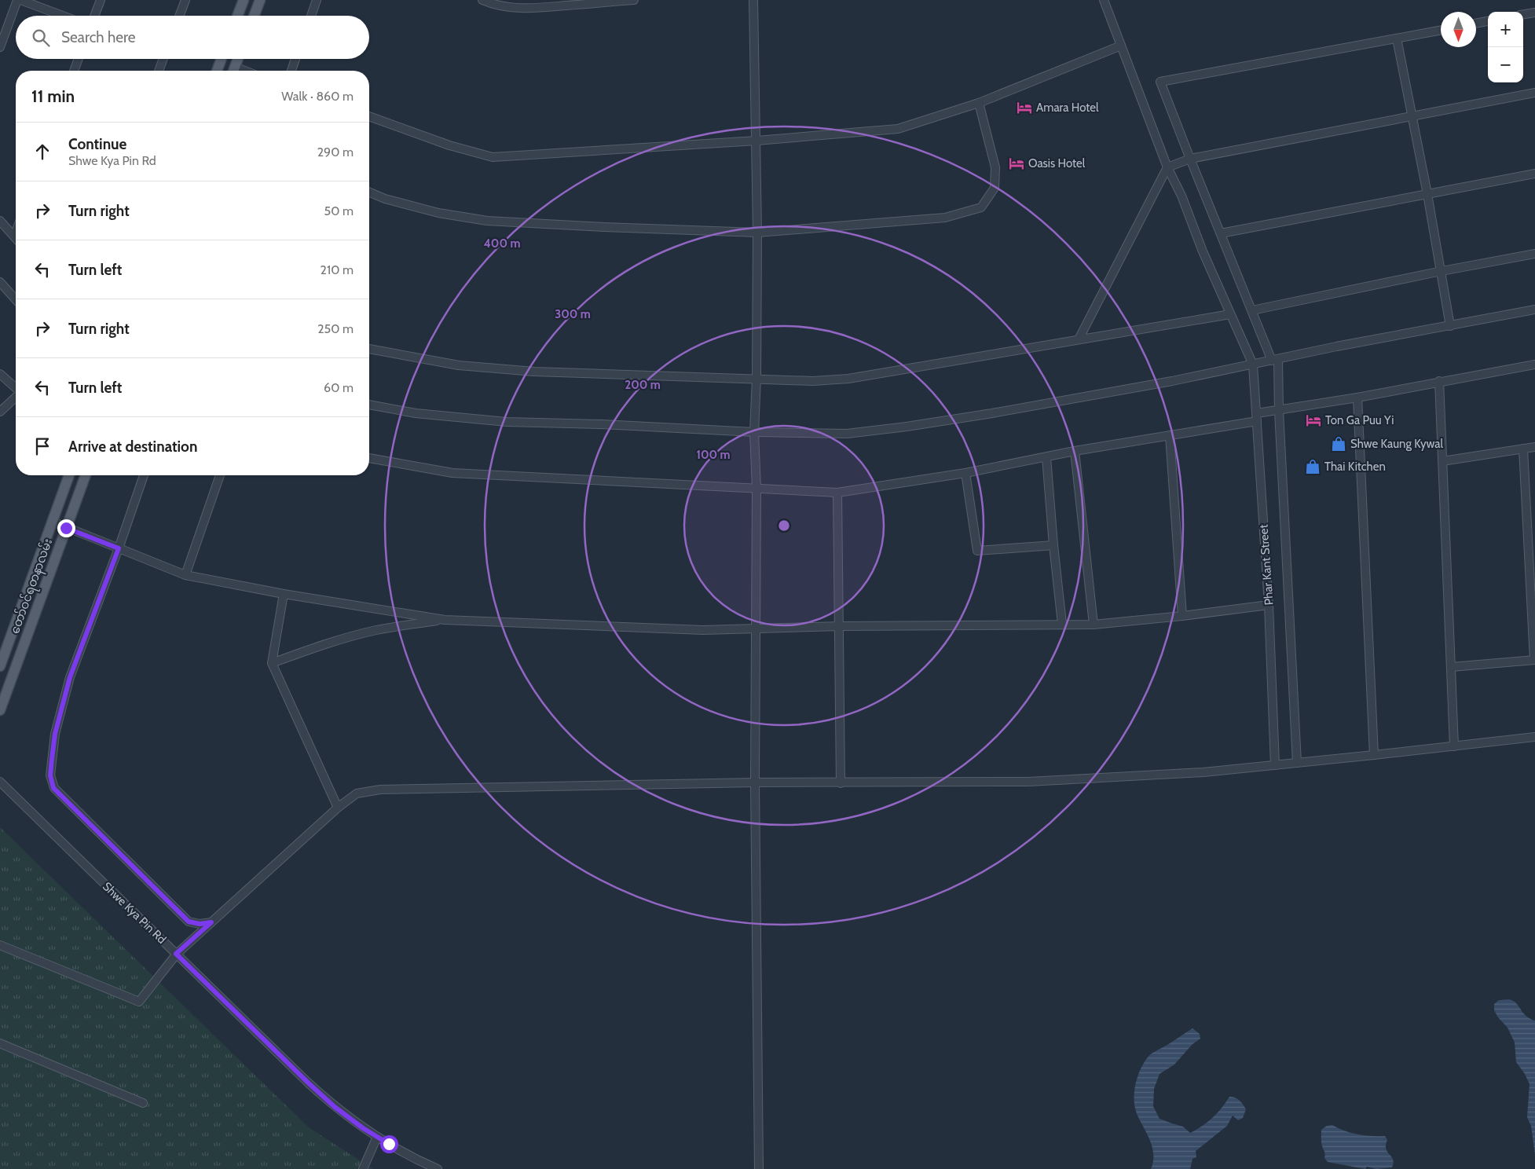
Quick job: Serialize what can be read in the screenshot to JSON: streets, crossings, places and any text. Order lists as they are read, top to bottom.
{
  "streets": {
    "main road": ["တော်ဝင်ရတနာလမ်း"],
    "street": ["Phar Kant Street", "Shwe Kya Pin Rd"]
  },
  "places": {
    "hotel": ["Amara Hotel", "Oasis Hotel", "Ton Ga Puu Yi"],
    "shop": ["Shwe Kaung Kywal", "Thai Kitchen"]
  },
  "north": "bottom",
  "page": {
    "map_buttons": ["+", "−"],
    "search": "Search here",
    "heading": ["11 min", "Walk · 860 m"],
    "list": [
      ["Continue", "Shwe Kya Pin Rd", "290 m"],
      ["Turn right", "50 m"],
      ["Turn left", "210 m"],
      ["Turn right", "250 m"],
      ["Turn left", "60 m"],
      "Arrive at destination"
    ]
  },
  "rings": [
    "400 m",
    "300 m",
    "200 m",
    "100 m"
  ]
}
